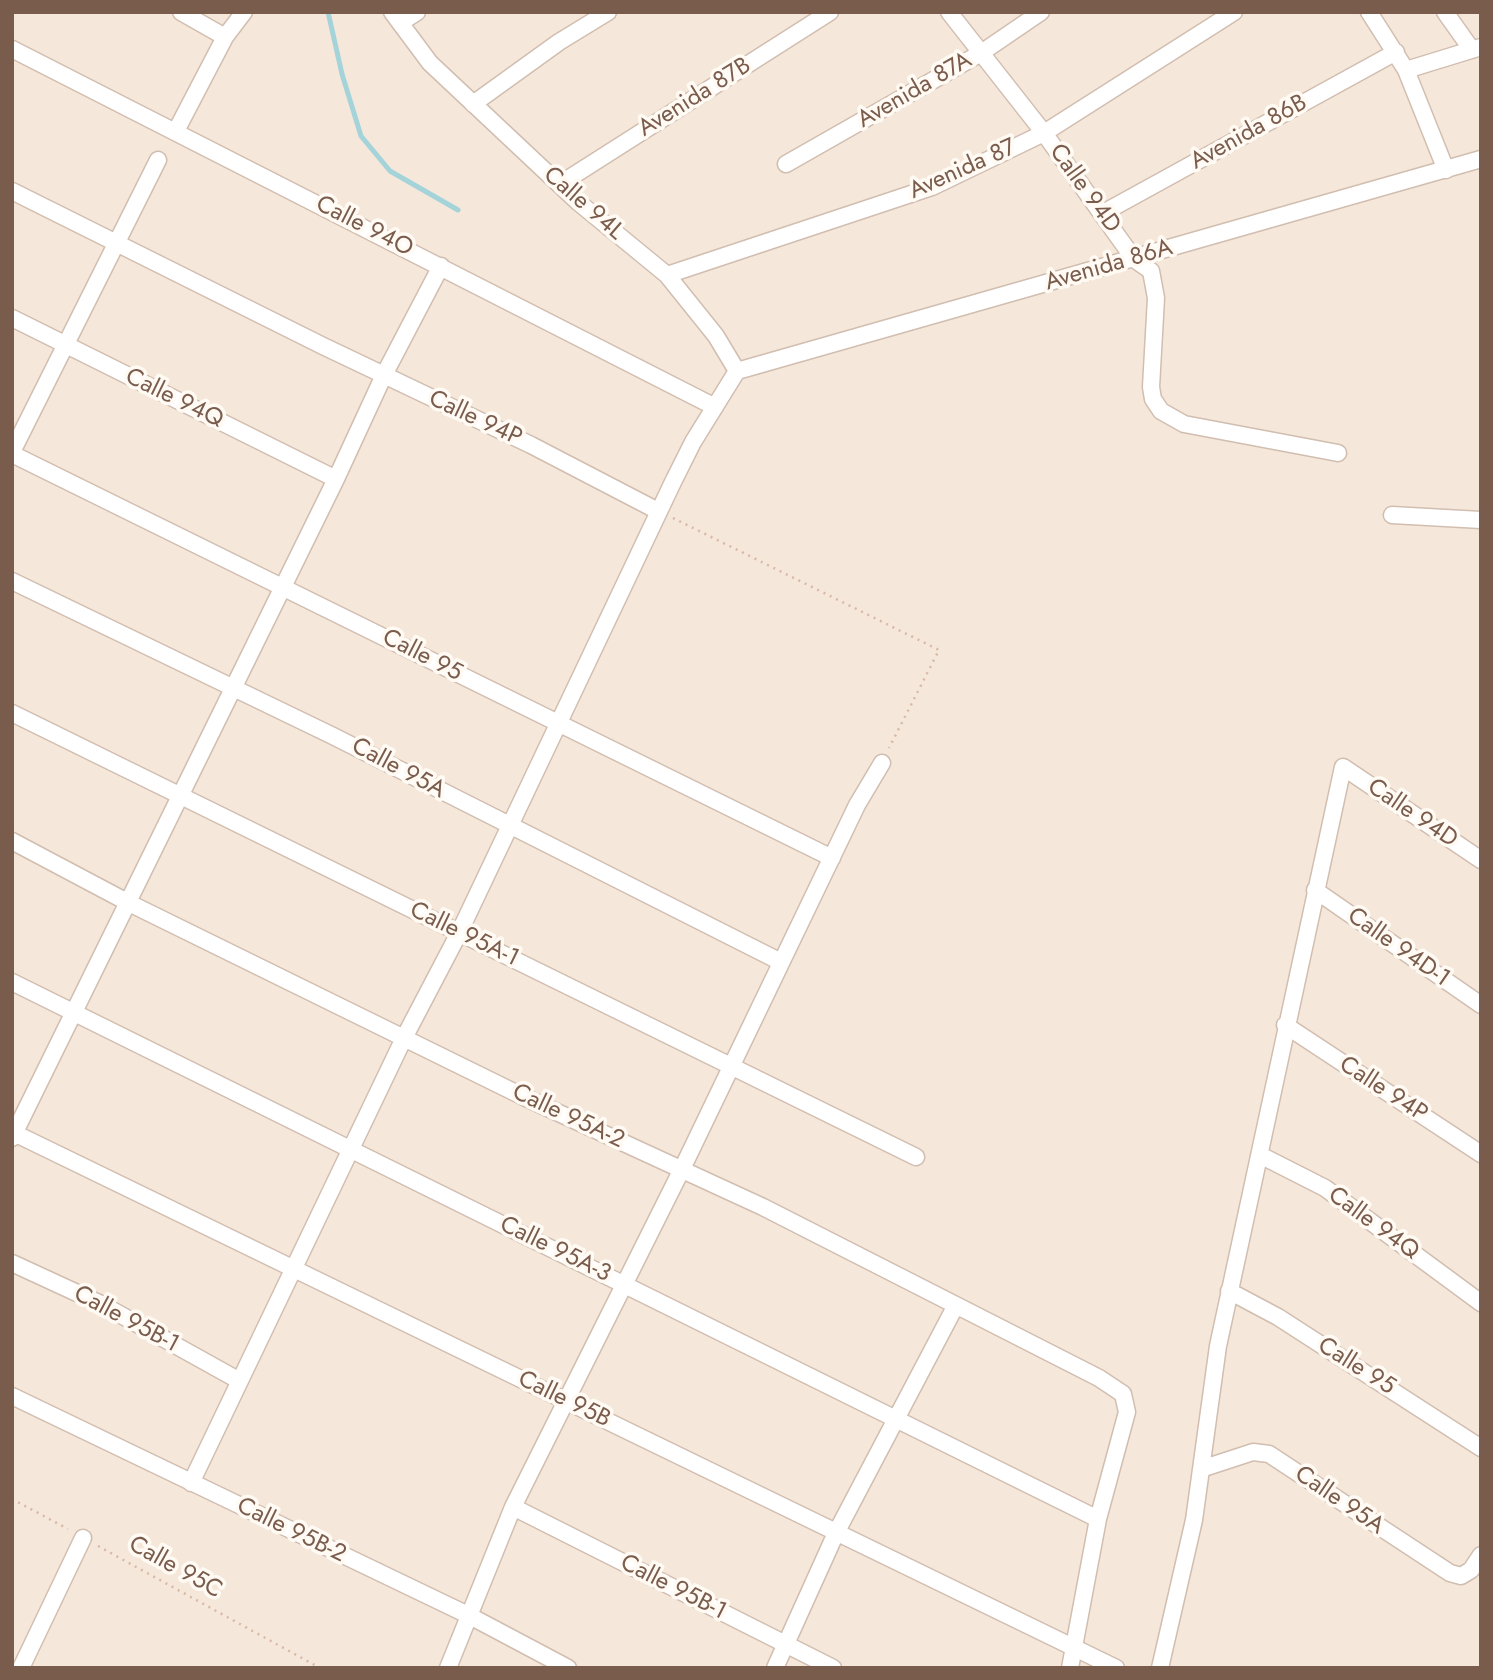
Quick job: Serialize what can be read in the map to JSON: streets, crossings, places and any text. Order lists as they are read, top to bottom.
{
  "streets": {
    "street": [
      "Avenida 87A",
      "Avenida 87B",
      "Avenida 86B",
      "Avenida 87",
      "Calle 94D",
      "Calle 94L",
      "Calle 94O",
      "Avenida 86A",
      "Calle 94Q",
      "Calle 94P",
      "Calle 95",
      "Calle 95A",
      "Calle 95A-1",
      "Calle 94D-1",
      "Calle 95A-2",
      "Calle 95A-3",
      "Calle 95B-1",
      "Calle 95B",
      "Calle 95B-2"
    ],
    "path": ["Calle 95C"]
  },
  "crossings": [
    ["Avenida 87A", "Calle 94D"],
    ["Avenida 87B", "Calle 94L"],
    ["Avenida 86B", "Calle 94D"],
    ["Avenida 87", "Calle 94D"],
    ["Avenida 87", "Calle 94L"],
    ["Calle 94D", "Avenida 86A"],
    ["Calle 94D", "Calle 94D-1"],
    ["Calle 94L", "Avenida 86A"],
    ["Calle 95A-2", "Calle 95A-3"]
  ]
}
